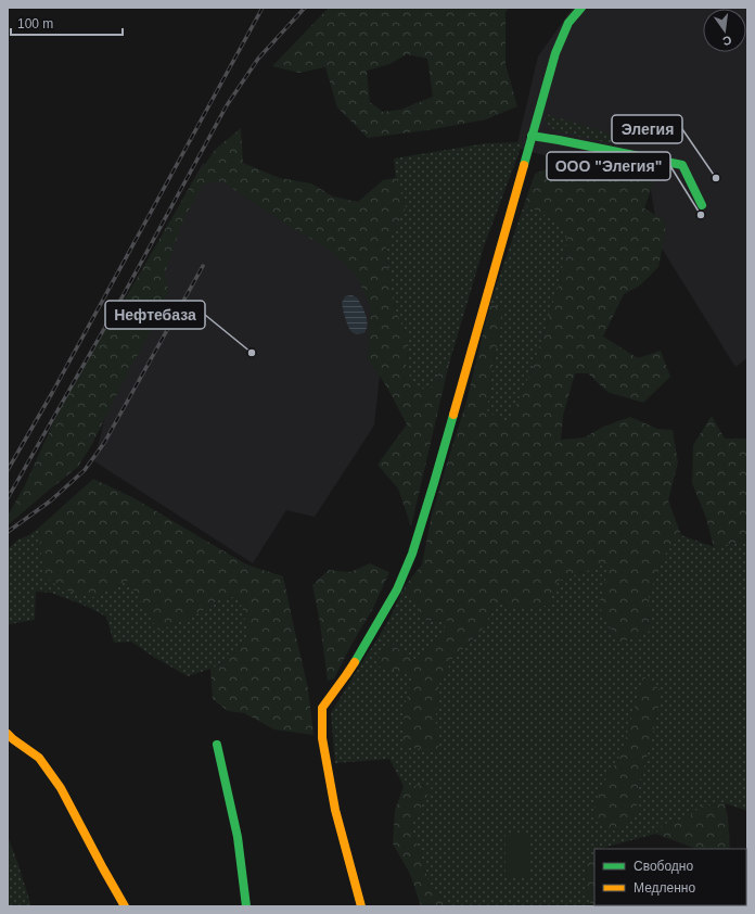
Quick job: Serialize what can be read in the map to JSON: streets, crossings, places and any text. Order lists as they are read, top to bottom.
{
  "places": ["Элегия", "ООО \"Элегия\"", "Нефтебаза"],
  "legend": ["Свободно", "Медленно"],
  "scale_bar": "100 m",
  "north": "bottom"
}
